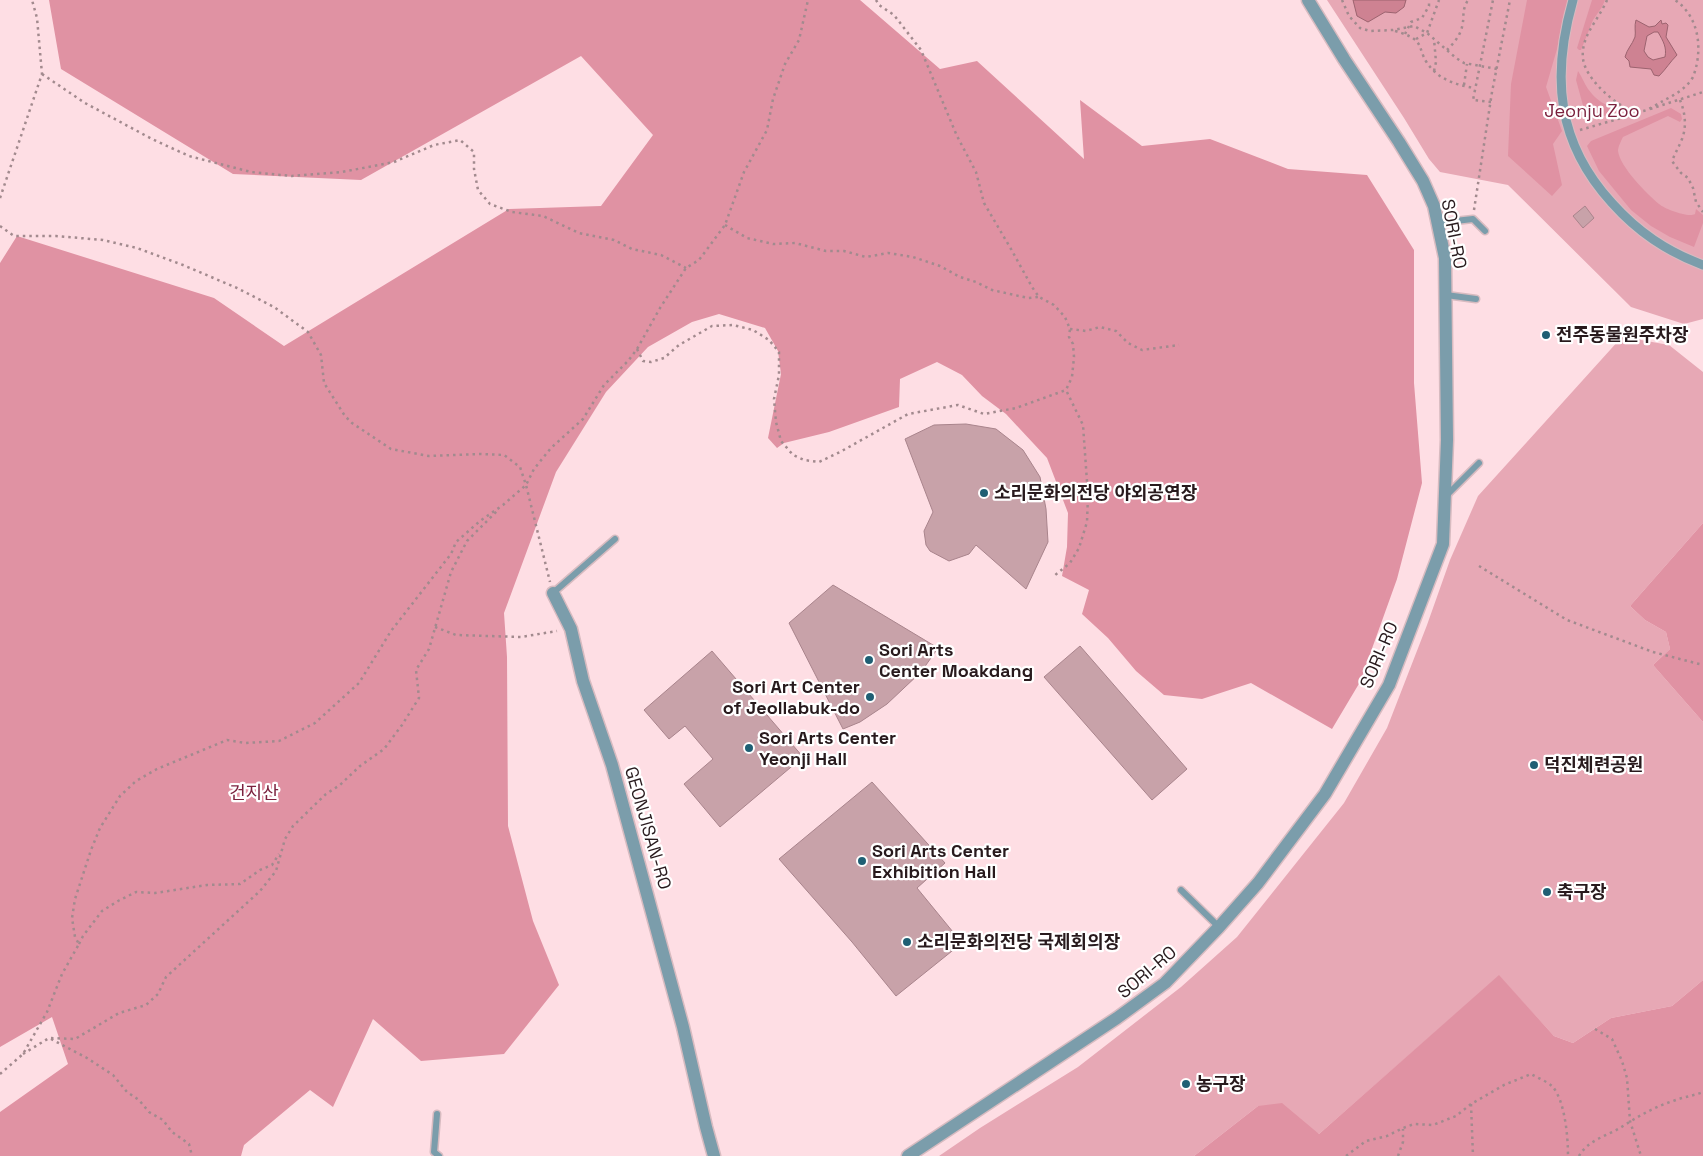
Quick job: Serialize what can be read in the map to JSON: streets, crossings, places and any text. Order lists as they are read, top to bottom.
{
  "streets": {
    "street": ["SORI-RO", "GEONJISAN-RO"]
  },
  "parks": ["Jeonju Zoo", "건지산"],
  "places": [
    "전주동물원주차장",
    "소리문화의전당 야외공연장",
    "Sori Arts Center Moakdang",
    "Sori Art Center of Jeollabuk-do",
    "Sori Arts Center Yeonji Hall",
    "덕진체련공원",
    "Sori Arts Center Exhibition Hall",
    "축구장",
    "소리문화의전당 국제회의장",
    "농구장"
  ]
}
